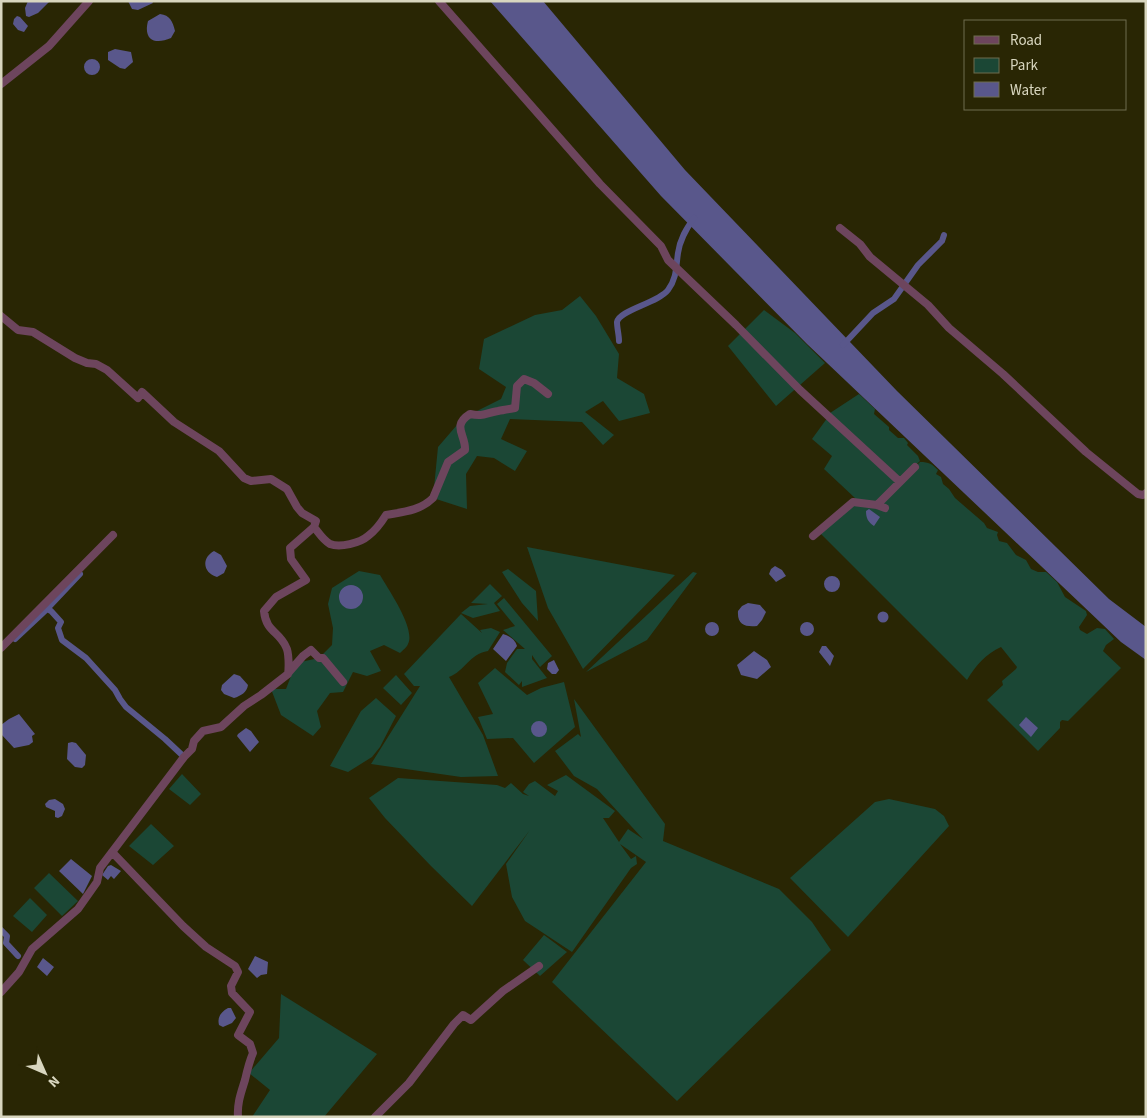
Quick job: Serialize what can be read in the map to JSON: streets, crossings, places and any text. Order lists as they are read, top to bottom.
{
  "legend": ["Road", "Park", "Water"],
  "north": "bottom right"
}
